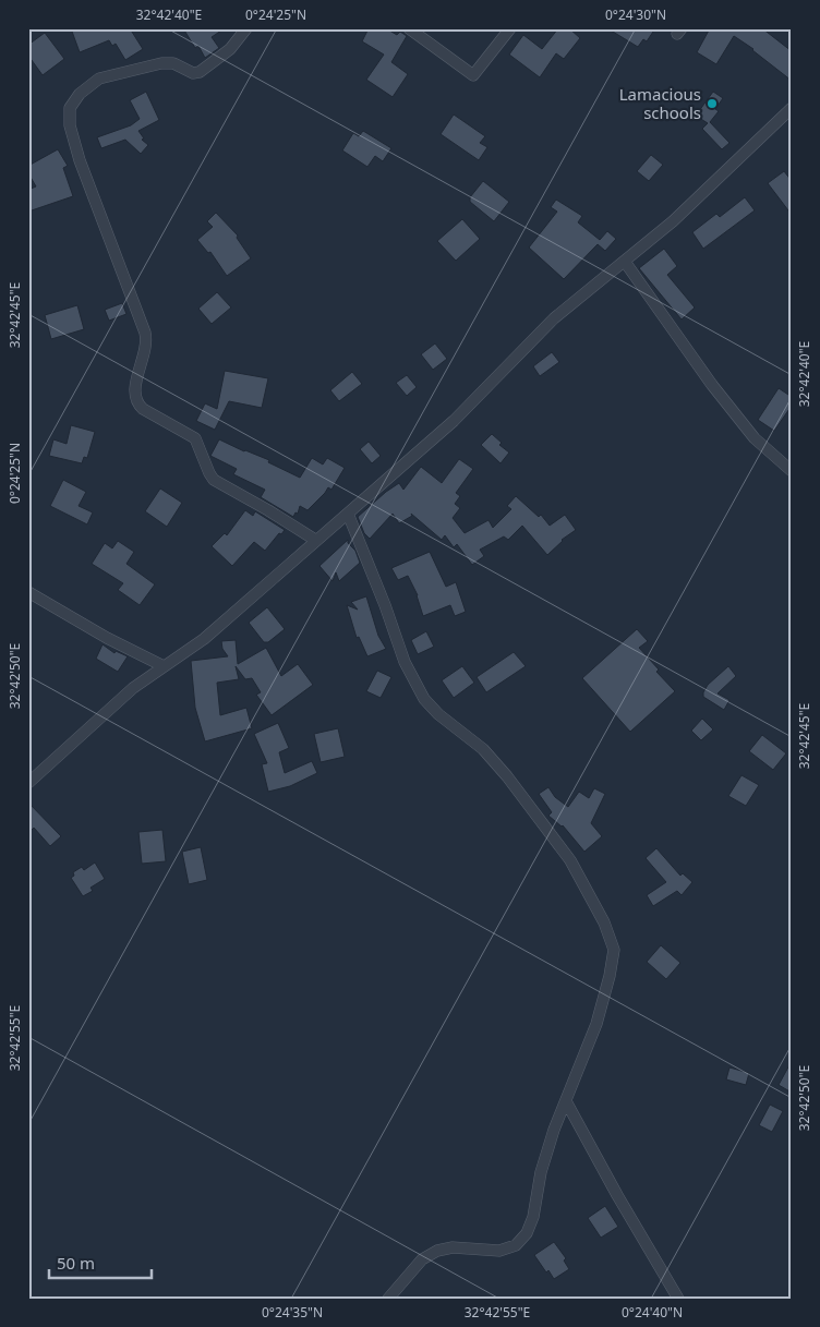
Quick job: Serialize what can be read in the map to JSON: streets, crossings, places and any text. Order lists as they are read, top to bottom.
{
  "places": ["Lamacious schools"],
  "scale_bar": "50 m",
  "coordinates": [
    "32°42'40\"E",
    "0°24'25\"N",
    "0°24'30\"N",
    "32°42'45\"E",
    "32°42'50\"E",
    "32°42'55\"E",
    "0°24'35\"N",
    "0°24'40\"N"
  ]
}
